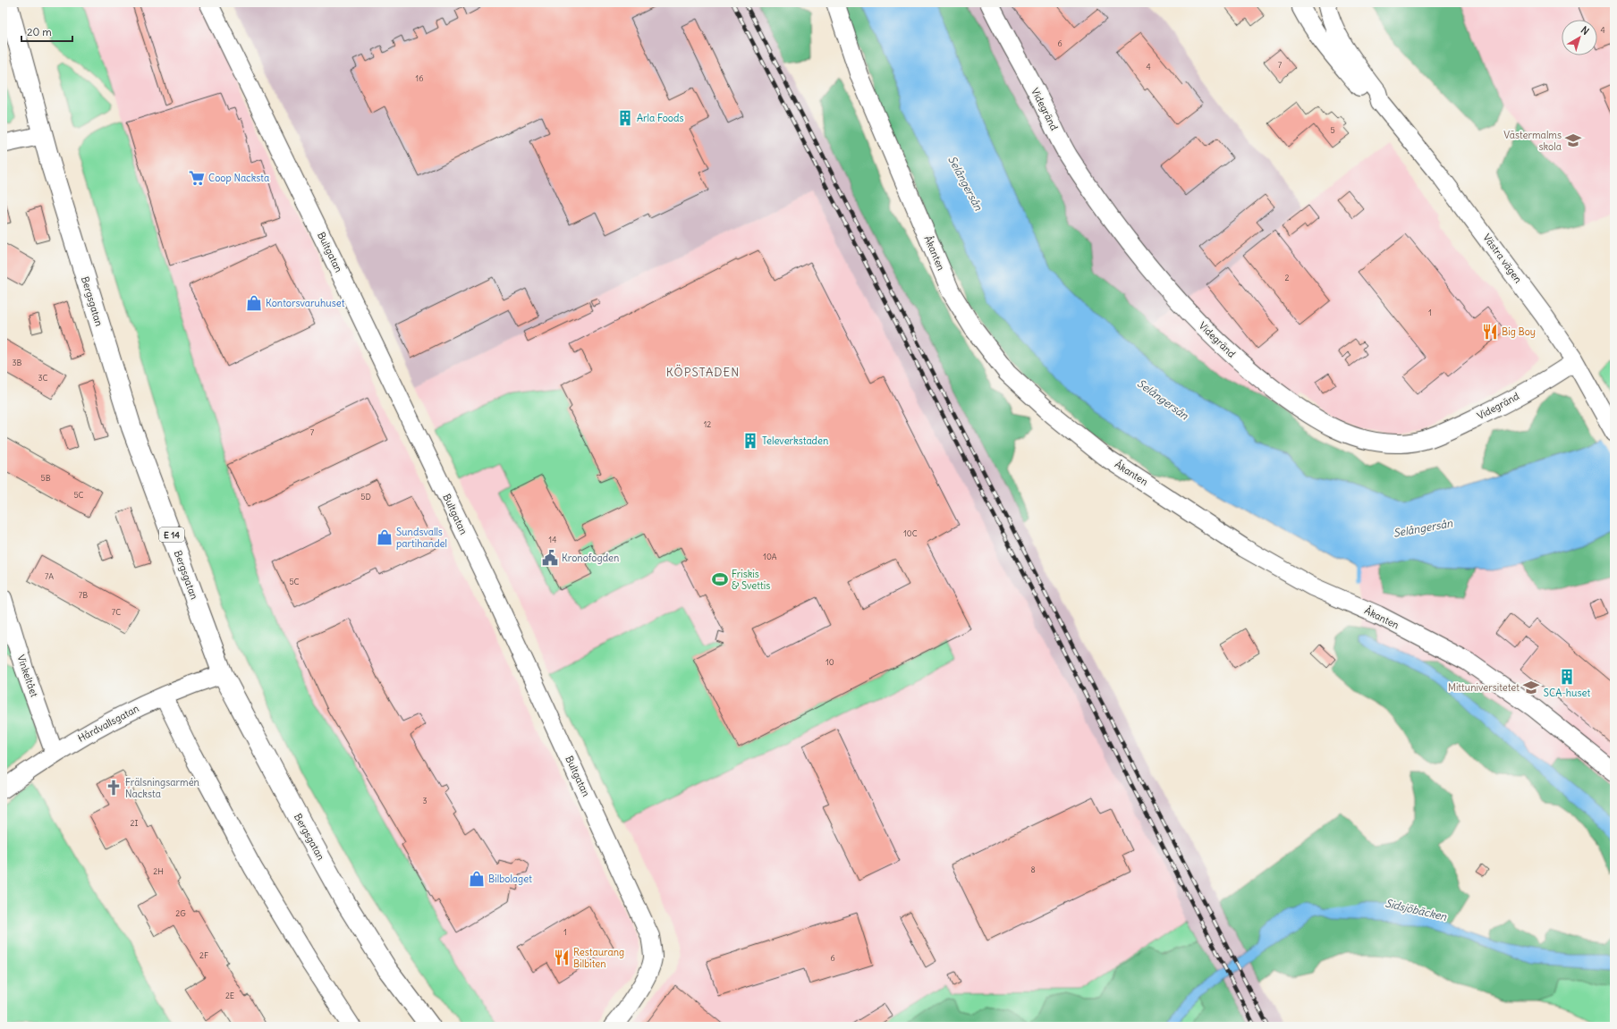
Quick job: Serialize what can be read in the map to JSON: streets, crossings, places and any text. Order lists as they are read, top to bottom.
{
  "streets": {
    "highway": ["Bergsgatan", "E 14"],
    "street": [
      "Videgränd",
      "Bultgatan",
      "Åkanten",
      "Västra vägen",
      "Vinkeltået",
      "Hårdvallsgatan"
    ]
  },
  "crossings": [
    ["Videgränd", "Västra vägen"],
    ["Bergsgatan", "Hårdvallsgatan"],
    ["Vinkeltået", "Hårdvallsgatan"]
  ],
  "districts": ["KÖPSTADEN"],
  "water": ["Selångersån", "Sidsjöbäcken"],
  "places": {
    "building": ["Arla Foods", "Televerkstaden", "SCA-huset"],
    "school or university": ["Västermalms skola", "Mittuniversitetet"],
    "supermarket": ["Coop Nacksta"],
    "shop": ["Kontorsvaruhuset", "Sundsvalls partihandel", "Bilbolaget"],
    "restaurant": ["Big Boy", "Restaurang Bilbiten"],
    "public building": ["Kronofogden"],
    "sports": ["Friskis & Svettis"],
    "church": ["Frälsningsarmén Nacksta"]
  },
  "house_numbers": [
    "4",
    "6",
    "7",
    "4",
    "16",
    "5",
    "2",
    "1",
    "3B",
    "3C",
    "12",
    "7",
    "5B",
    "5C",
    "5D",
    "10C",
    "14",
    "10A",
    "7A",
    "5C",
    "7B",
    "7C",
    "10",
    "3",
    "2I",
    "8",
    "2H",
    "2G",
    "1",
    "2F",
    "6",
    "2E"
  ],
  "scale_bar": "20 m",
  "north": "top right"
}
